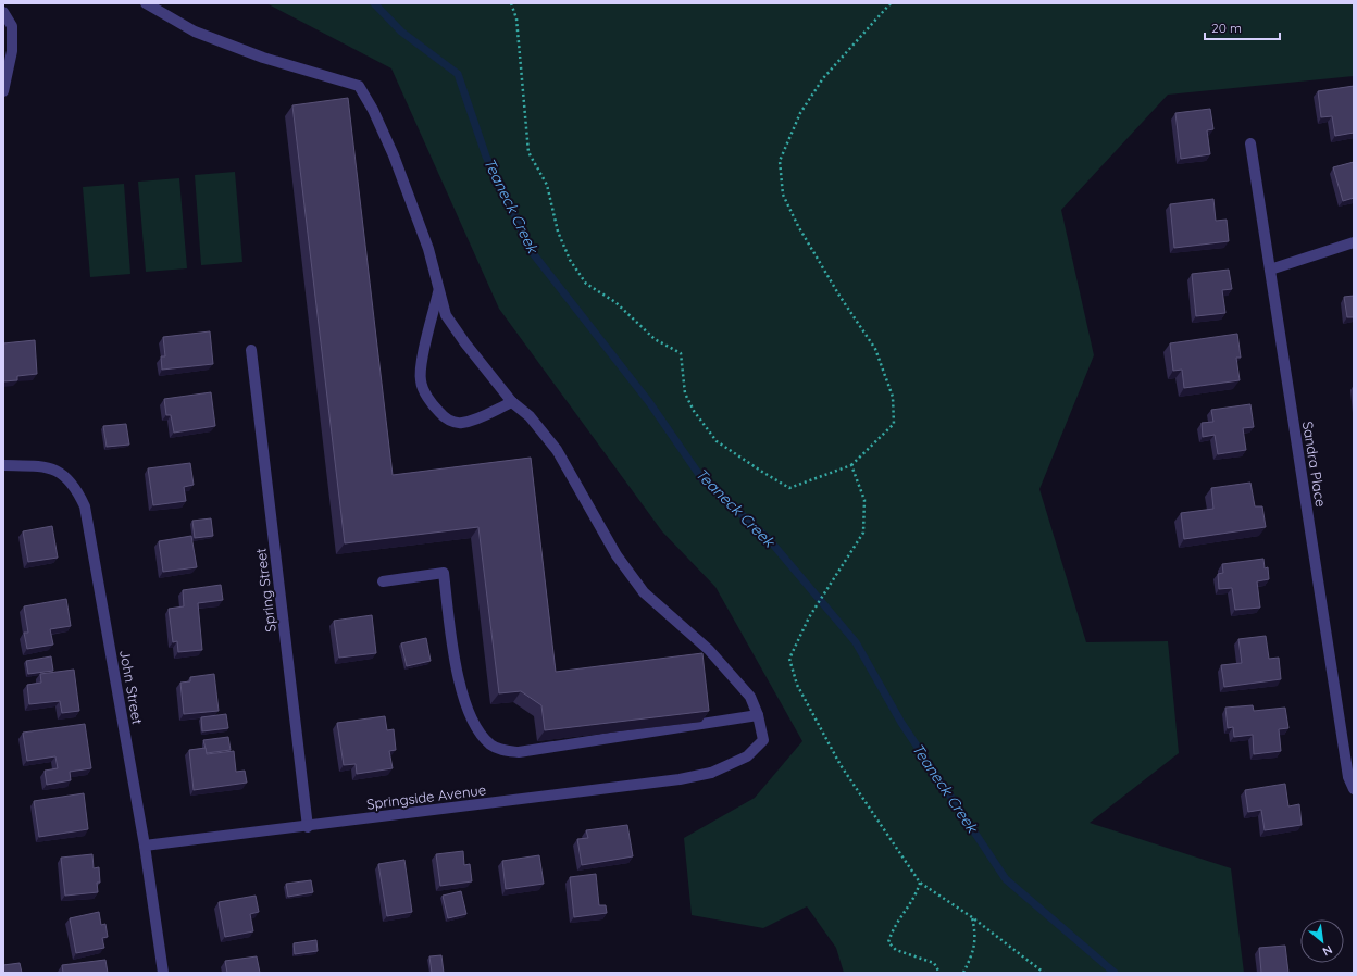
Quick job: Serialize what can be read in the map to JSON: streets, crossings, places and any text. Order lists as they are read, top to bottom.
{
  "streets": {
    "street": [
      "Sandra Place",
      "Spring Street",
      "John Street",
      "Springside Avenue"
    ]
  },
  "crossings": [
    ["Spring Street", "Springside Avenue"],
    ["John Street", "Springside Avenue"]
  ],
  "water": ["Teaneck Creek"],
  "scale_bar": "20 m",
  "north": "bottom right"
}
